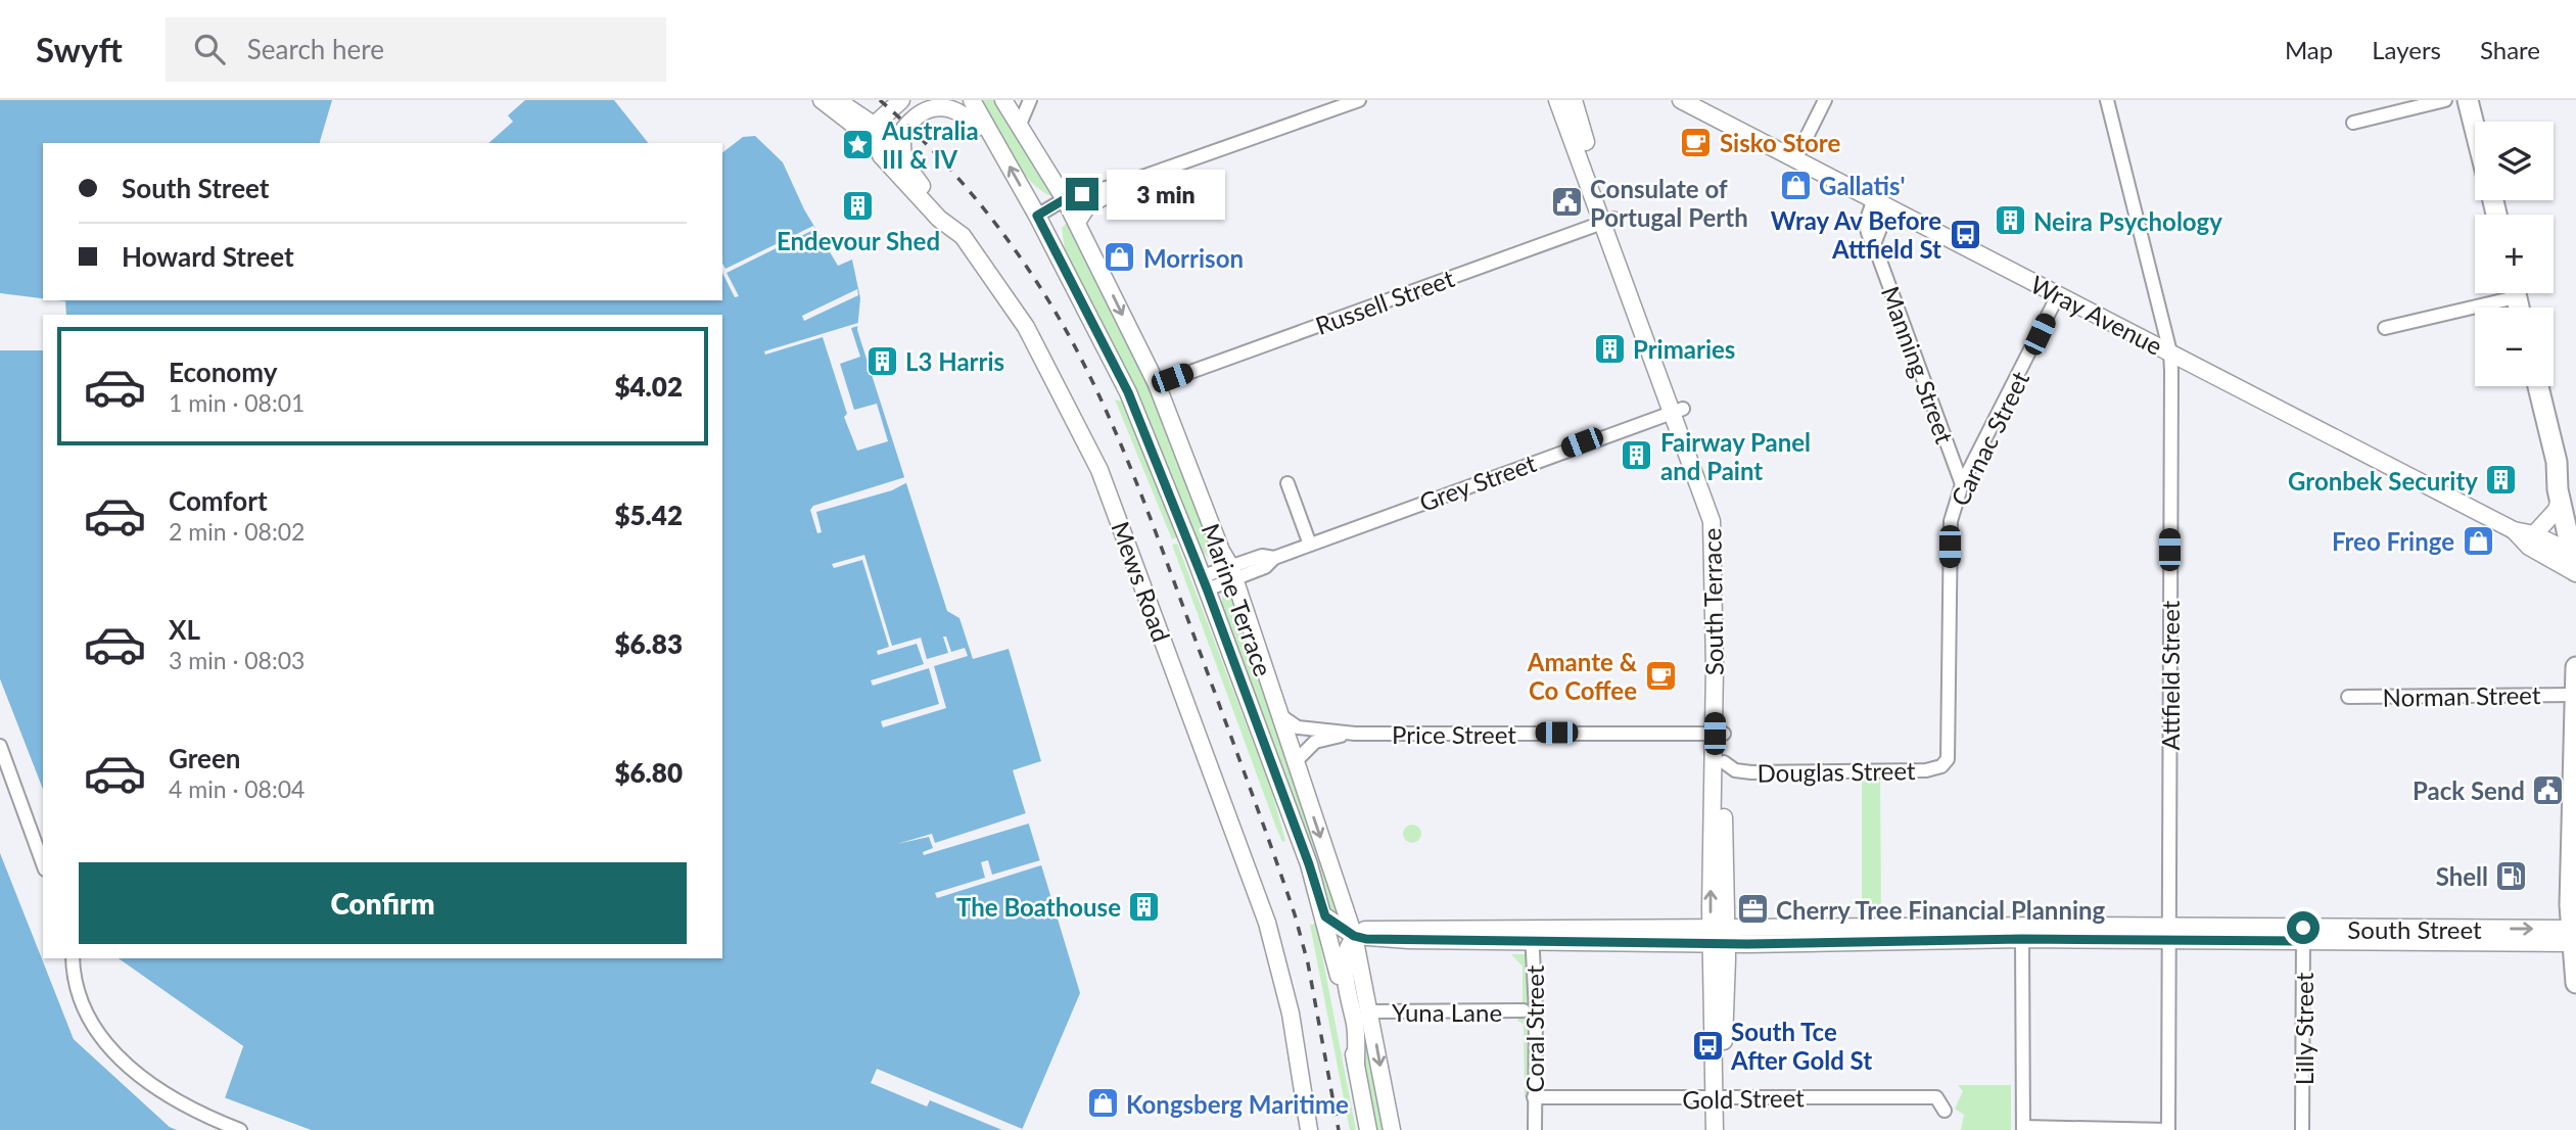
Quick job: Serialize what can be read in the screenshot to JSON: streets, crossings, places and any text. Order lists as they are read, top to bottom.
{
  "streets": {
    "street": [
      "Russell Street",
      "Wray Avenue",
      "Manning Street",
      "Carnac Street",
      "Grey Street",
      "Mews Road",
      "Marine Terrace",
      "South Terrace",
      "Attfield Street",
      "Norman Street",
      "Price Street",
      "Douglas Street",
      "South Street",
      "Yuna Lane",
      "Coral Street",
      "Lilly Street",
      "Gold Street"
    ]
  },
  "crossings": [
    ["Russell Street", "Marine Terrace"],
    ["Russell Street", "South Terrace"],
    ["Wray Avenue", "Manning Street"],
    ["Wray Avenue", "Carnac Street"],
    ["Wray Avenue", "Attfield Street"],
    ["Manning Street", "Carnac Street"],
    ["Carnac Street", "Douglas Street"],
    ["Grey Street", "Marine Terrace"],
    ["Grey Street", "South Terrace"],
    ["Marine Terrace", "Price Street"],
    ["Marine Terrace", "South Street"],
    ["Marine Terrace", "Yuna Lane"],
    ["South Terrace", "Price Street"],
    ["South Terrace", "Douglas Street"],
    ["South Terrace", "South Street"],
    ["South Terrace", "Gold Street"],
    ["Attfield Street", "South Street"],
    ["South Street", "Coral Street"],
    ["South Street", "Lilly Street"],
    ["Coral Street", "Gold Street"]
  ],
  "places": {
    "cafe": ["Sisko Store", "Amante & Co Coffee"],
    "place": ["Australia III & IV"],
    "shop": [
      "Gallatis'",
      "Morrison",
      "Freo Fringe",
      "Kongsberg Maritime"
    ],
    "public building": ["Consulate of Portugal Perth", "Pack Send"],
    "building": [
      "Endevour Shed",
      "Neira Psychology",
      "Primaries",
      "L3 Harris",
      "Fairway Panel and Paint",
      "Gronbek Security",
      "The Boathouse"
    ],
    "bus stop": ["Wray Av Before Attfield St", "South Tce After Gold St"],
    "fuel station": ["Shell"],
    "office": ["Cherry Tree Financial Planning"]
  },
  "page": {
    "header": "Swyft",
    "search": "Search here",
    "nav": ["Map", "Layers", "Share"],
    "map_buttons": ["+", "−"],
    "banner": ["South Street", "Howard Street"],
    "bubble": "3 min",
    "list": [
      {
        "name": "Economy",
        "note": "1 min · 08:01",
        "value": "$4.02"
      },
      {
        "name": "Comfort",
        "note": "2 min · 08:02",
        "value": "$5.42"
      },
      {
        "name": "XL",
        "note": "3 min · 08:03",
        "value": "$6.83"
      },
      {
        "name": "Green",
        "note": "4 min · 08:04",
        "value": "$6.80"
      }
    ],
    "buttons": "Confirm"
  }
}
